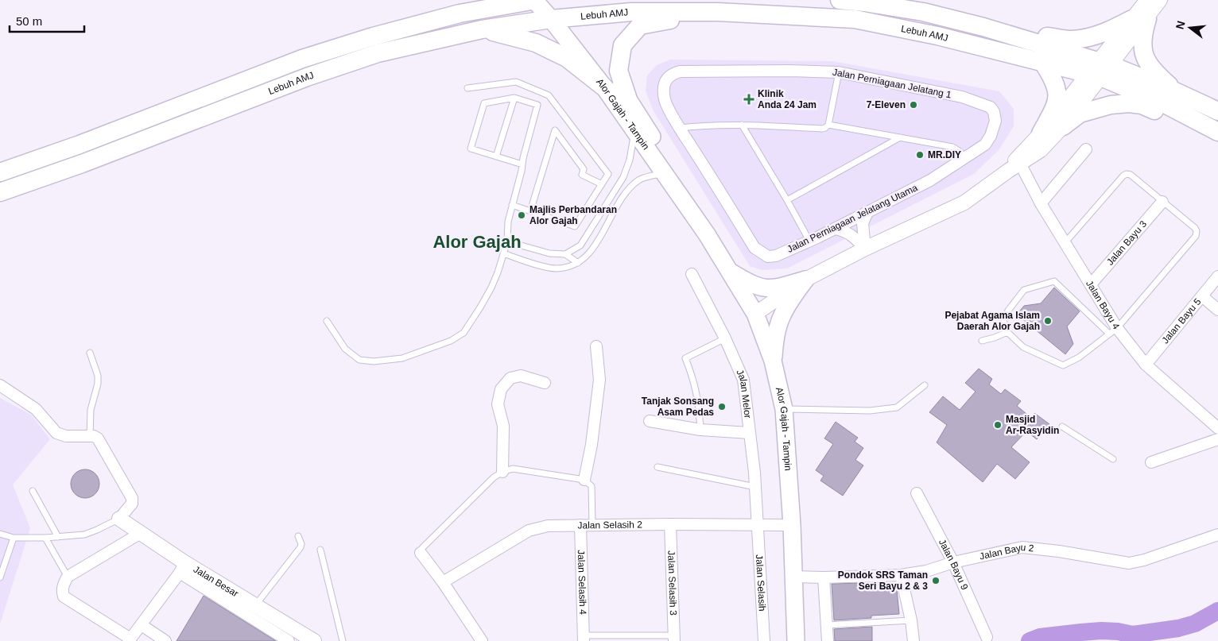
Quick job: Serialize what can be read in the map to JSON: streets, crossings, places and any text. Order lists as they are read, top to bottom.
{
  "streets": {
    "highway": ["Lebuh AMJ"],
    "main road": ["Alor Gajah - Tampin"],
    "street": [
      "Jalan Perniagaan Jelatang 1",
      "Jalan Perniagaan Jelatang Utama",
      "Jalan Bayu 3",
      "Jalan Bayu 4",
      "Jalan Bayu 5",
      "Jalan Melor",
      "Jalan Selasih 2",
      "Jalan Bayu 2",
      "Jalan Bayu 9",
      "Jalan Besar",
      "Jalan Selasih 3",
      "Jalan Selasih",
      "Jalan Selasih 4"
    ]
  },
  "crossings": [
    ["Lebuh AMJ", "Alor Gajah - Tampin"],
    ["Jalan Perniagaan Jelatang 1", "Jalan Perniagaan Jelatang Utama"],
    ["Alor Gajah - Tampin", "Jalan Selasih 2"],
    ["Alor Gajah - Tampin", "Jalan Bayu 2"],
    ["Jalan Bayu 3", "Jalan Bayu 4"],
    ["Jalan Bayu 4", "Jalan Bayu 5"],
    ["Jalan Melor", "Jalan Selasih 2"],
    ["Jalan Melor", "Jalan Selasih"],
    ["Jalan Selasih 2", "Jalan Selasih 3"],
    ["Jalan Selasih 2", "Jalan Selasih"],
    ["Jalan Selasih 2", "Jalan Selasih 4"],
    ["Jalan Bayu 2", "Jalan Bayu 9"]
  ],
  "districts": ["Alor Gajah"],
  "places": {
    "health": ["Klinik Anda 24 Jam"],
    "other": [
      "7-Eleven",
      "MR.DIY",
      "Majlis Perbandaran Alor Gajah",
      "Pejabat Agama Islam Daerah Alor Gajah",
      "Tanjak Sonsang Asam Pedas",
      "Masjid Ar-Rasyidin",
      "Pondok SRS Taman Seri Bayu 2 & 3"
    ]
  },
  "scale_bar": "50 m",
  "north": "left"
}
